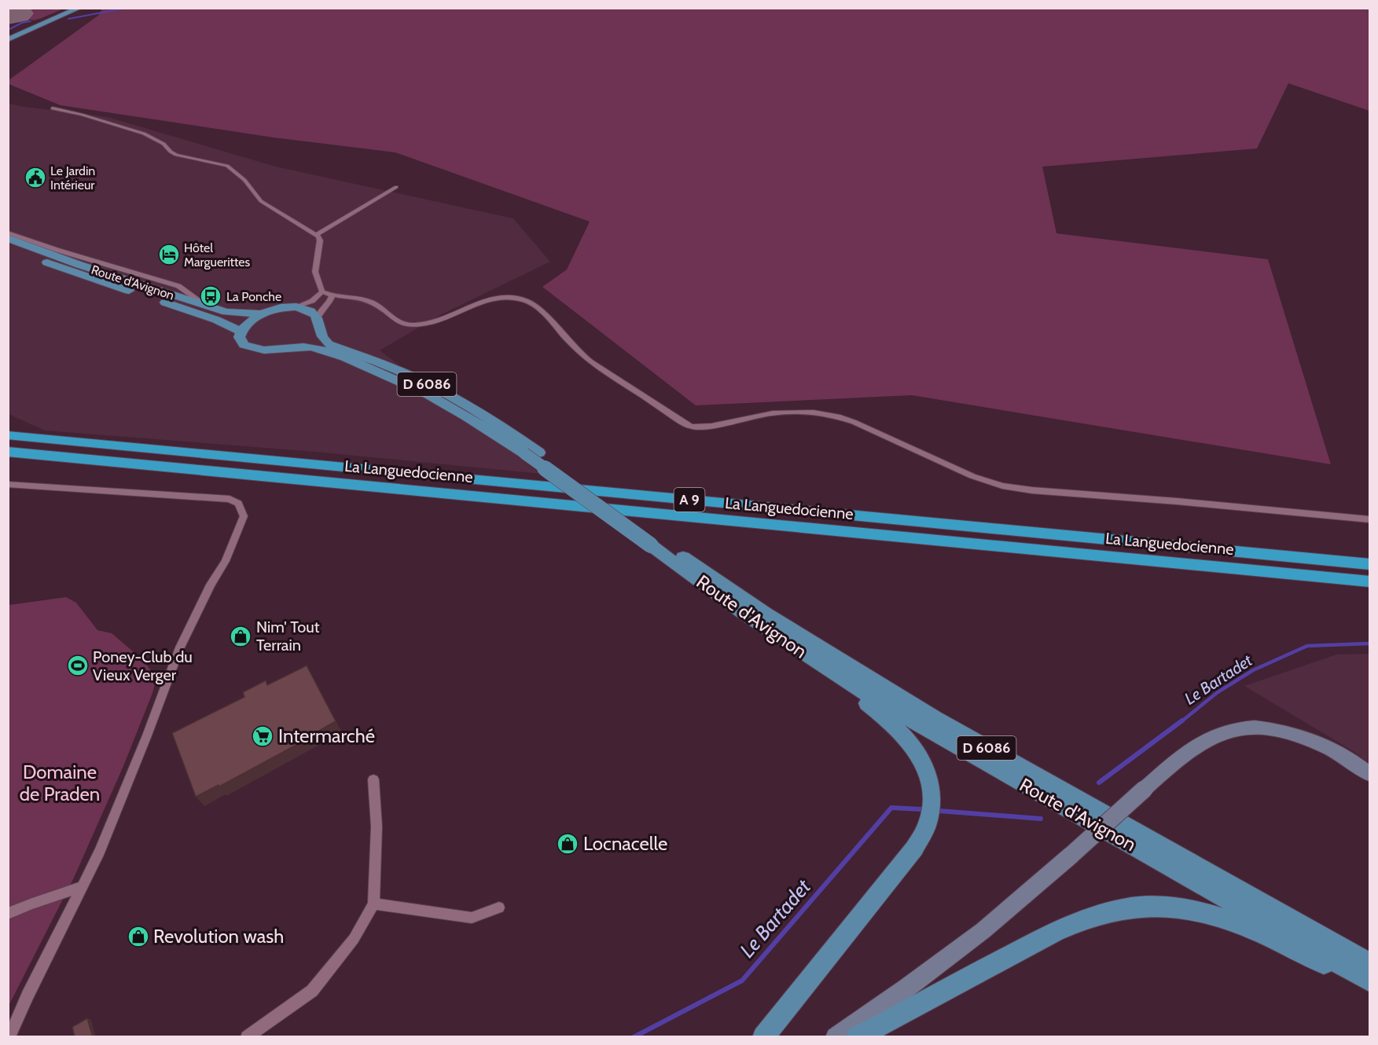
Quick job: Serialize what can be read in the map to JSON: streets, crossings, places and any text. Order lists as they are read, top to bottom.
{
  "streets": {
    "highway": ["La Languedocienne", "A 9"],
    "main road": ["Route d'Avignon", "D 6086"]
  },
  "crossings": [
    ["Route d'Avignon", "D 6086"]
  ],
  "water": ["Le Bartadet"],
  "parks": ["Domaine de Praden"],
  "places": {
    "public building": ["Le Jardin Intérieur"],
    "hotel": ["Hôtel Marguerittes"],
    "bus stop": ["La Ponche"],
    "shop": ["Nim' Tout Terrain", "Locnacelle", "Revolution wash"],
    "sports": ["Poney-Club du Vieux Verger"],
    "supermarket": ["Intermarché"]
  }
}
